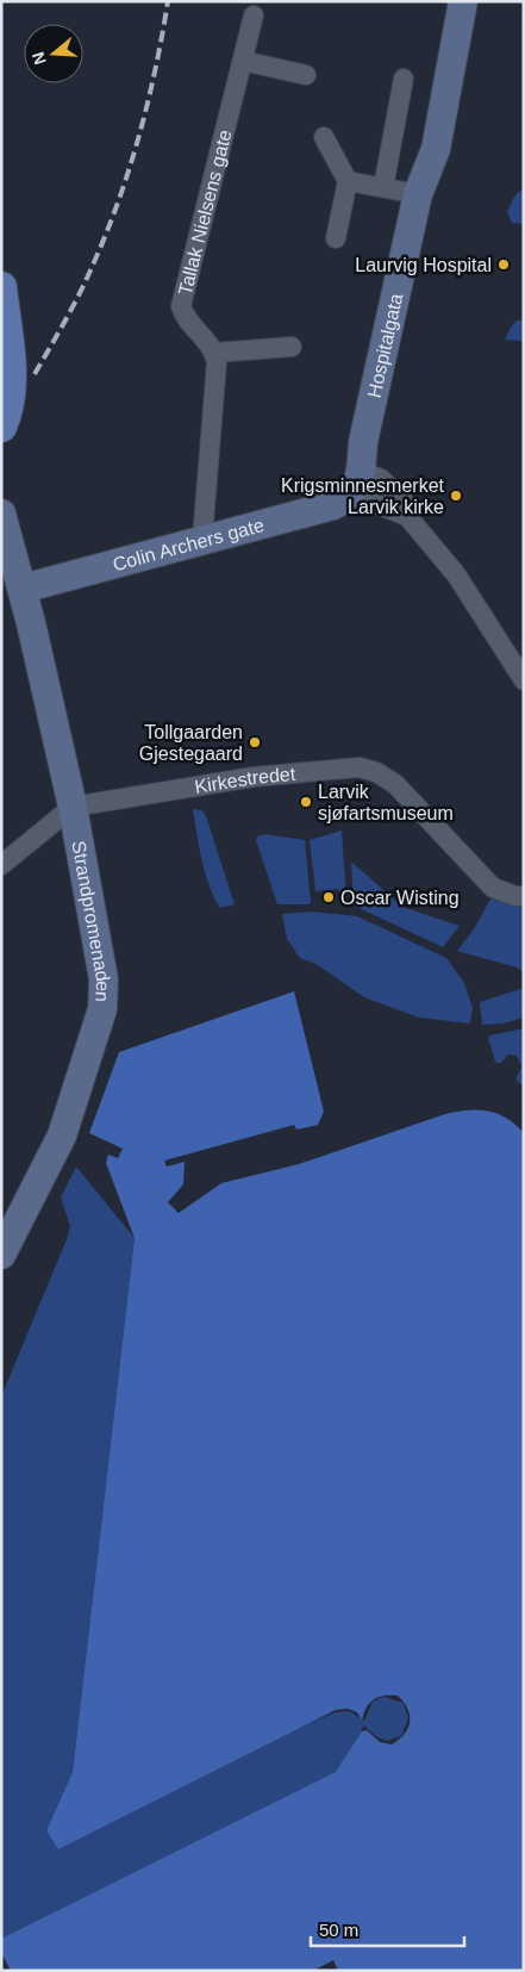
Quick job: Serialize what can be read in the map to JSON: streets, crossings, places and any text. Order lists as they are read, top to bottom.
{
  "streets": {
    "main road": ["Hospitalgata", "Colin Archers gate", "Strandpromenaden"],
    "street": ["Tallak Nielsens gate", "Kirkestredet"]
  },
  "crossings": [
    ["Hospitalgata", "Colin Archers gate"],
    ["Colin Archers gate", "Strandpromenaden"],
    ["Kirkestredet", "Strandpromenaden"]
  ],
  "places": [
    "Laurvig Hospital",
    "Krigsminnesmerket Larvik kirke",
    "Tollgaarden Gjestegaard",
    "Larvik sjøfartsmuseum",
    "Oscar Wisting"
  ],
  "scale_bar": "50 m",
  "north": "left"
}
